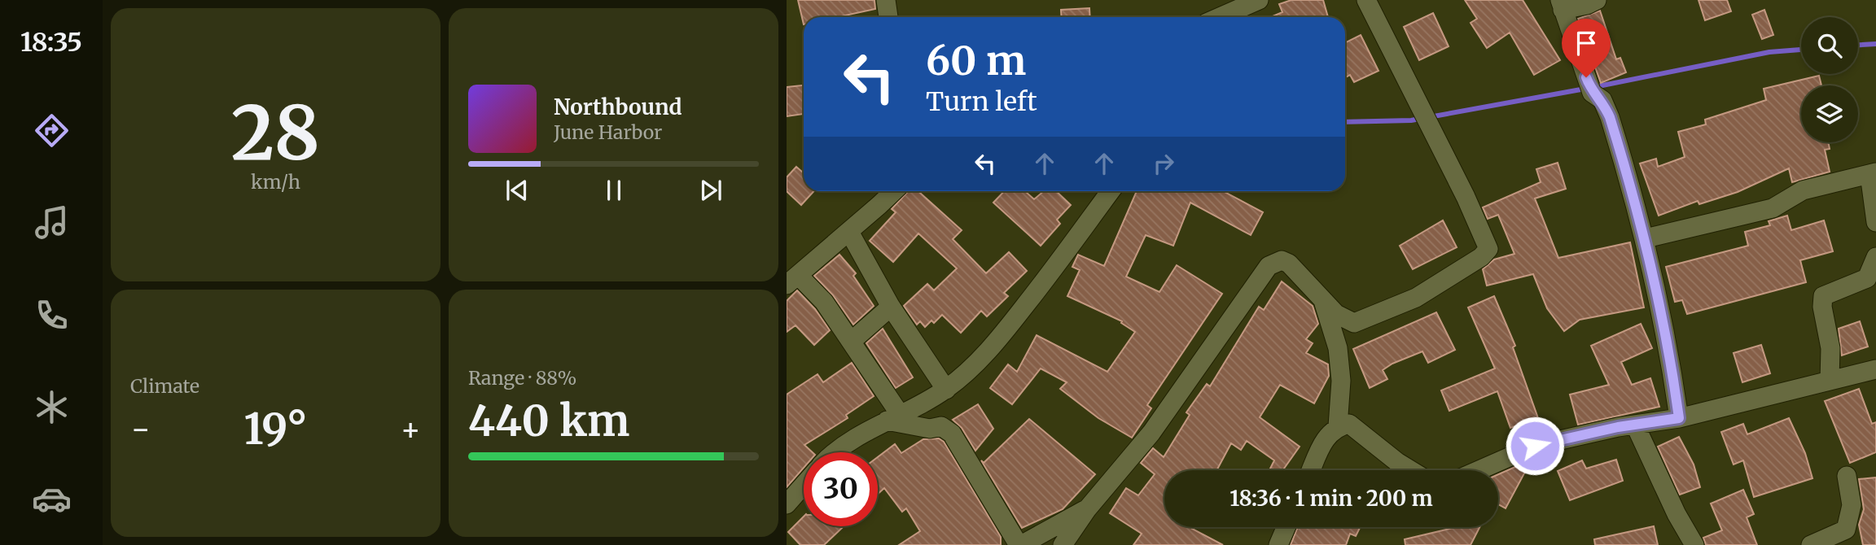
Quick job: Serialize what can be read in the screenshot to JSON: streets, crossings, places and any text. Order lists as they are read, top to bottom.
{
  "page": {
    "tabs": "18:35",
    "tile": [
      ["28", "km/h"],
      "Climate",
      ["Range · 88%", "440 km"]
    ],
    "turn": ["60 m", "Turn left"],
    "song": ["Northbound", "June Harbor"],
    "heat": ["−", "19°", "+"],
    "limit": "30",
    "trip": "18:36 · 1 min · 200 m"
  }
}
